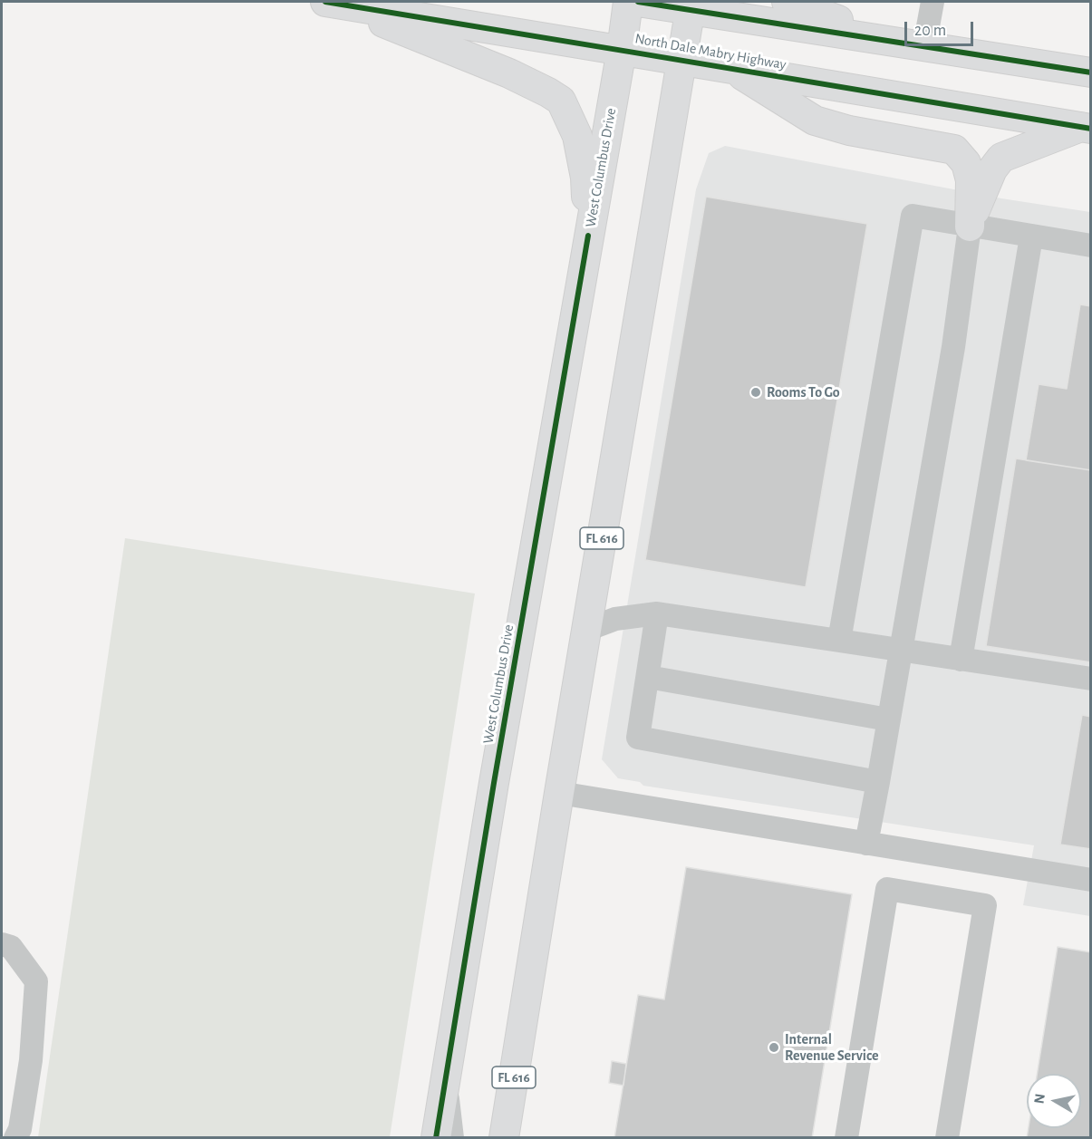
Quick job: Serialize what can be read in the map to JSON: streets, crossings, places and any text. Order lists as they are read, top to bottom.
{
  "streets": {
    "main road": ["North Dale Mabry Highway", "West Columbus Drive", "FL 616"]
  },
  "crossings": [
    ["North Dale Mabry Highway", "West Columbus Drive"],
    ["North Dale Mabry Highway", "FL 616"]
  ],
  "places": ["Rooms To Go", "Internal Revenue Service"],
  "scale_bar": "20 m",
  "north": "left"
}
